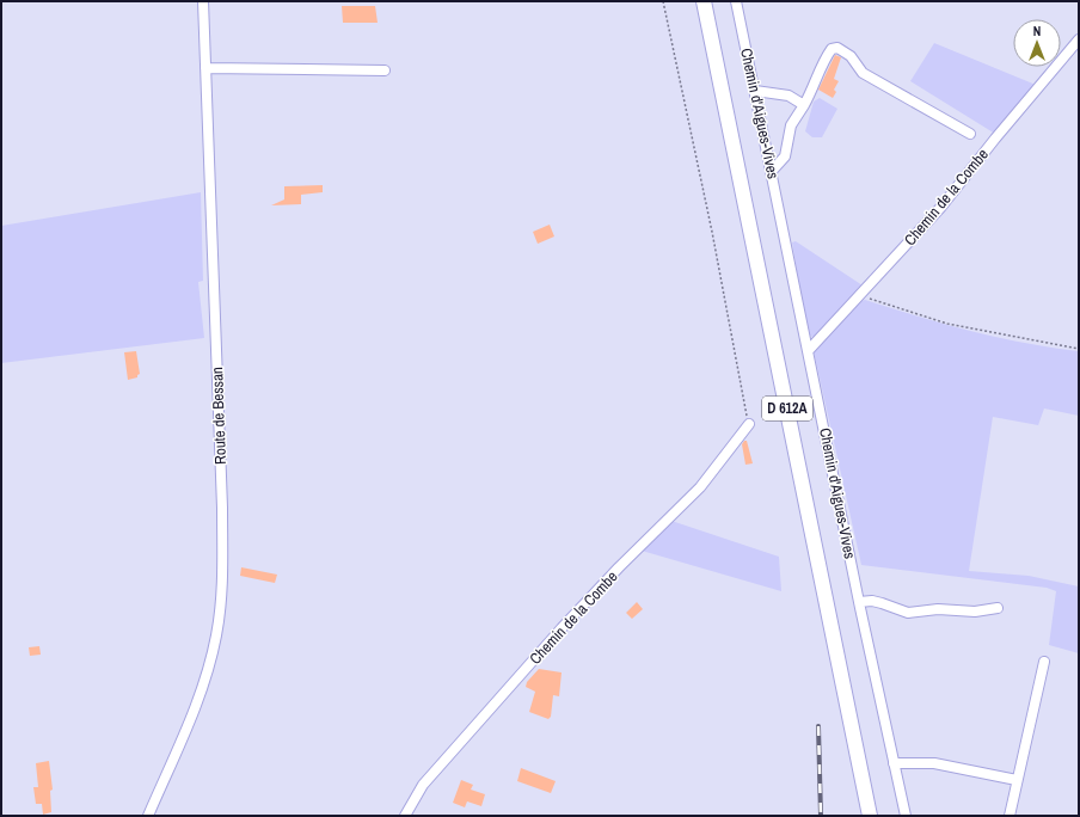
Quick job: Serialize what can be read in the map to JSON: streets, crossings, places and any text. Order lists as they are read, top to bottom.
{
  "streets": {
    "highway": ["D 612A"],
    "street": ["Chemin d'Aigues-Vives", "Chemin de la Combe", "Route de Bessan"]
  },
  "crossings": [
    ["Chemin d'Aigues-Vives", "Chemin de la Combe"]
  ],
  "north": "top"
}
